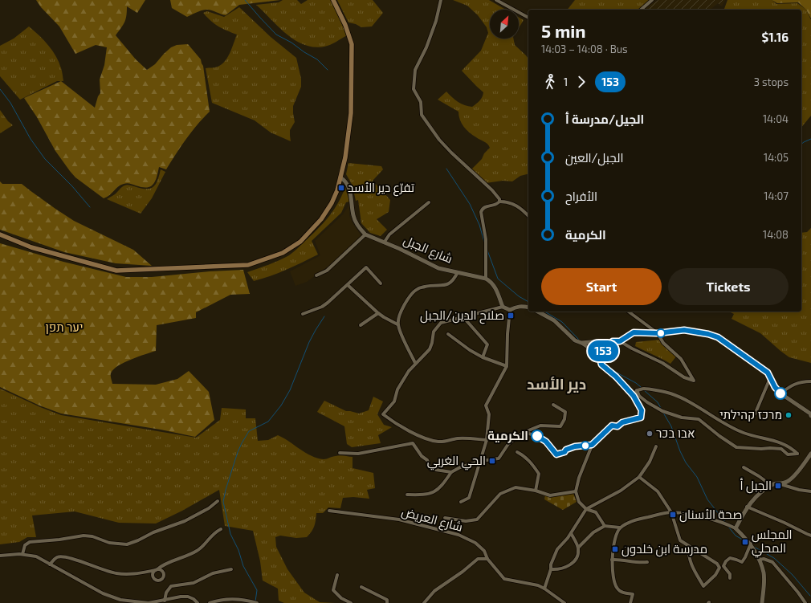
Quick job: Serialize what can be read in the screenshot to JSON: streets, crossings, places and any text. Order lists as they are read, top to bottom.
{
  "streets": {
    "street": ["شارع الجبل", "شارع العريض"]
  },
  "districts": ["دير الأسد"],
  "parks": ["יער תפן"],
  "places": {
    "transit": [
      "تفرّع دير الأسد",
      "صلاح الدين/الجبل",
      "الحي الغربي",
      "الجبل أ",
      "صحة الأسنان",
      "المجلس المحلي",
      "مدرسة ابن خلدون"
    ],
    "other": ["מרכז קהילתי", "אבו בכר", "الكرمية"]
  },
  "lines": ["bus line 153"],
  "north": "top right",
  "page": {
    "on_map": "153",
    "heading": ["5 min", "14:03 – 14:08 · Bus", "$1.16"],
    "legs": ["1", "153", "3 stops"],
    "list": [
      {
        "name": "الجيل/مدرسة أ",
        "value": "14:04"
      },
      {
        "name": "الجبل/العين",
        "value": "14:05"
      },
      {
        "name": "الأفراح",
        "value": "14:07"
      },
      {
        "name": "الكرمية",
        "value": "14:08"
      }
    ],
    "buttons": ["Start", "Tickets"]
  }
}
